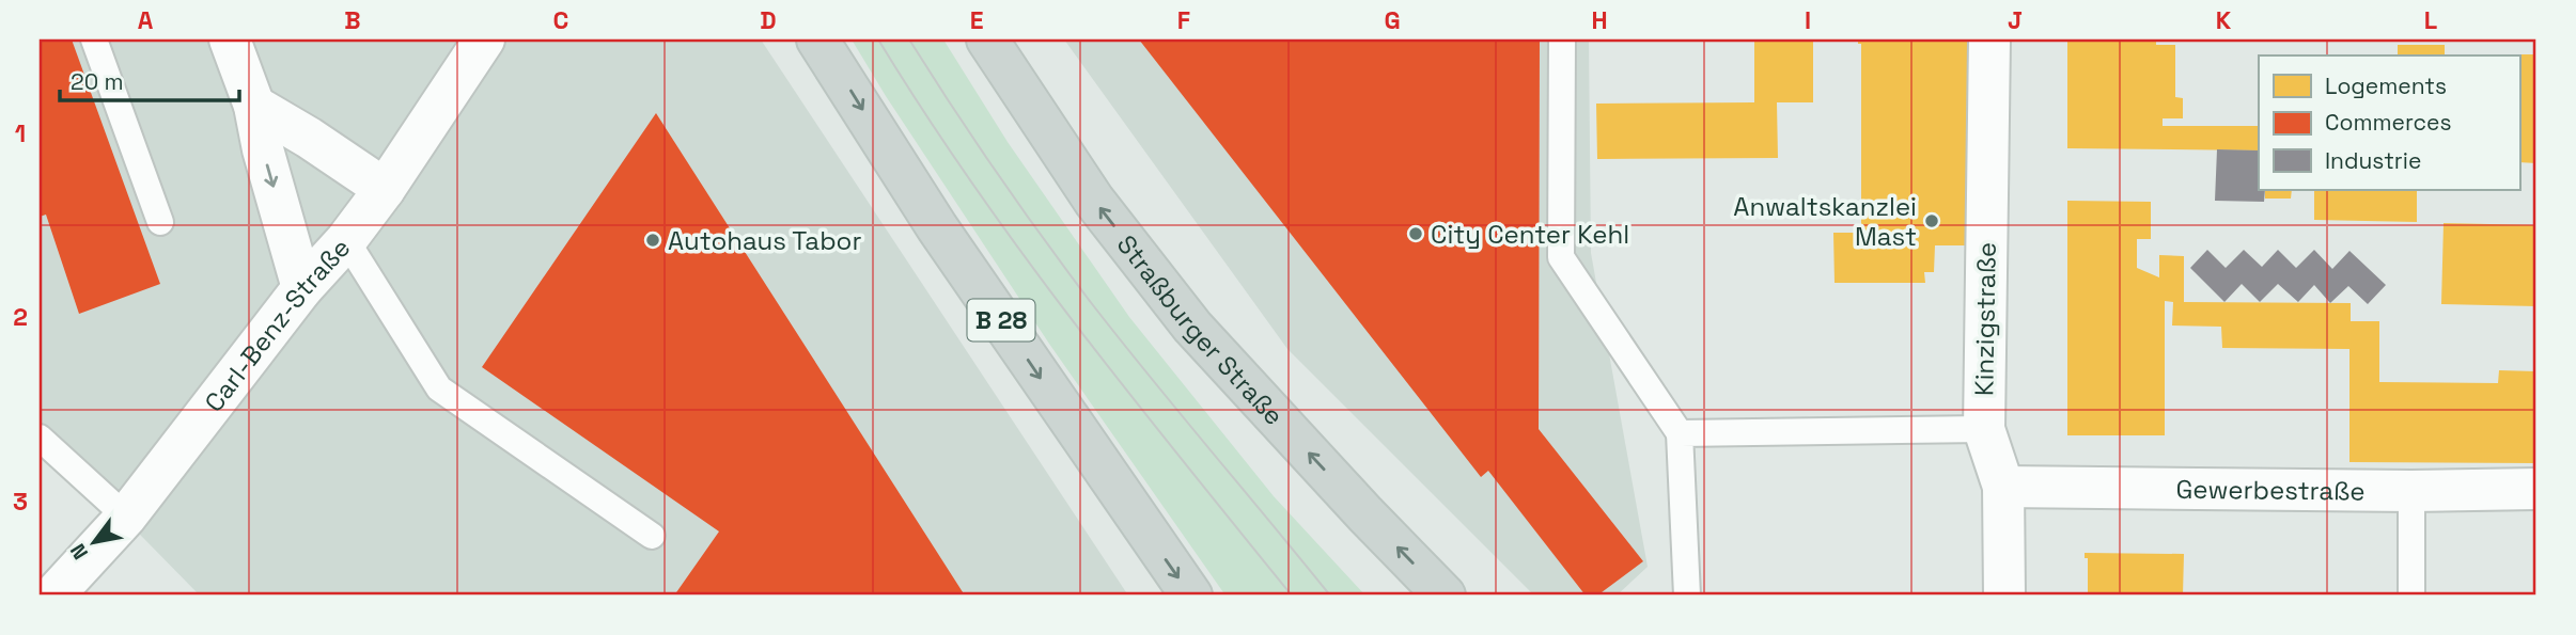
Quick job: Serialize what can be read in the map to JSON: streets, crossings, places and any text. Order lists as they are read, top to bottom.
{
  "streets": {
    "main road": ["B 28", "Straßburger Straße"],
    "street": ["Kinzigstraße", "Carl-Benz-Straße", "Gewerbestraße"]
  },
  "crossings": [
    ["Kinzigstraße", "Gewerbestraße"]
  ],
  "places": ["Anwaltskanzlei Mast", "City Center Kehl", "Autohaus Tabor"],
  "legend": ["Logements", "Commerces", "Industrie"],
  "scale_bar": "20 m",
  "north": "bottom left",
  "grid": {
    "columns": [
      "A",
      "B",
      "C",
      "D",
      "E",
      "F",
      "G",
      "H",
      "I",
      "J",
      "K",
      "L"
    ],
    "rows": ["1", "2", "3"]
  }
}
